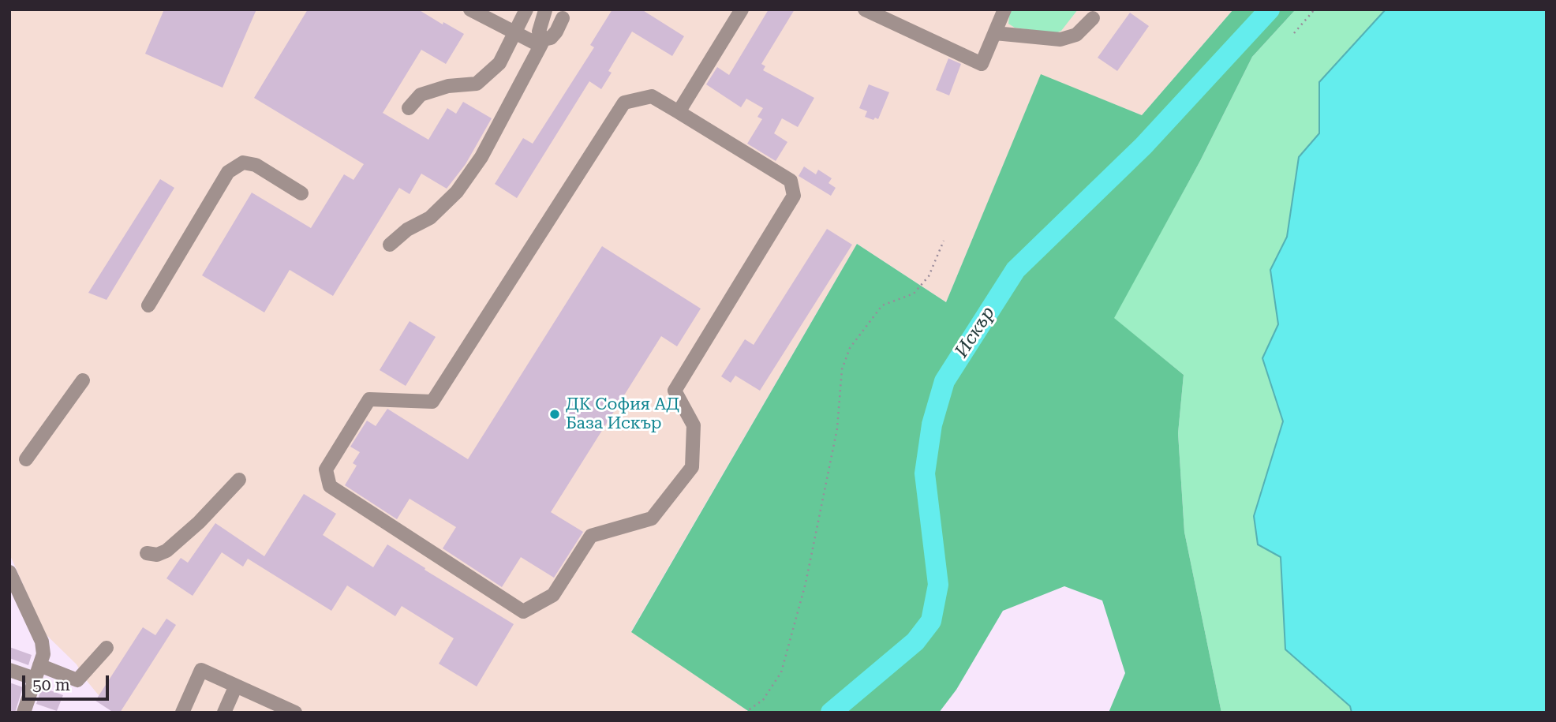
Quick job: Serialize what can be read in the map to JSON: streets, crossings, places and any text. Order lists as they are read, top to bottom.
{
  "water": ["Искър"],
  "places": ["ДК София АД База Искър"],
  "scale_bar": "50 m"
}
